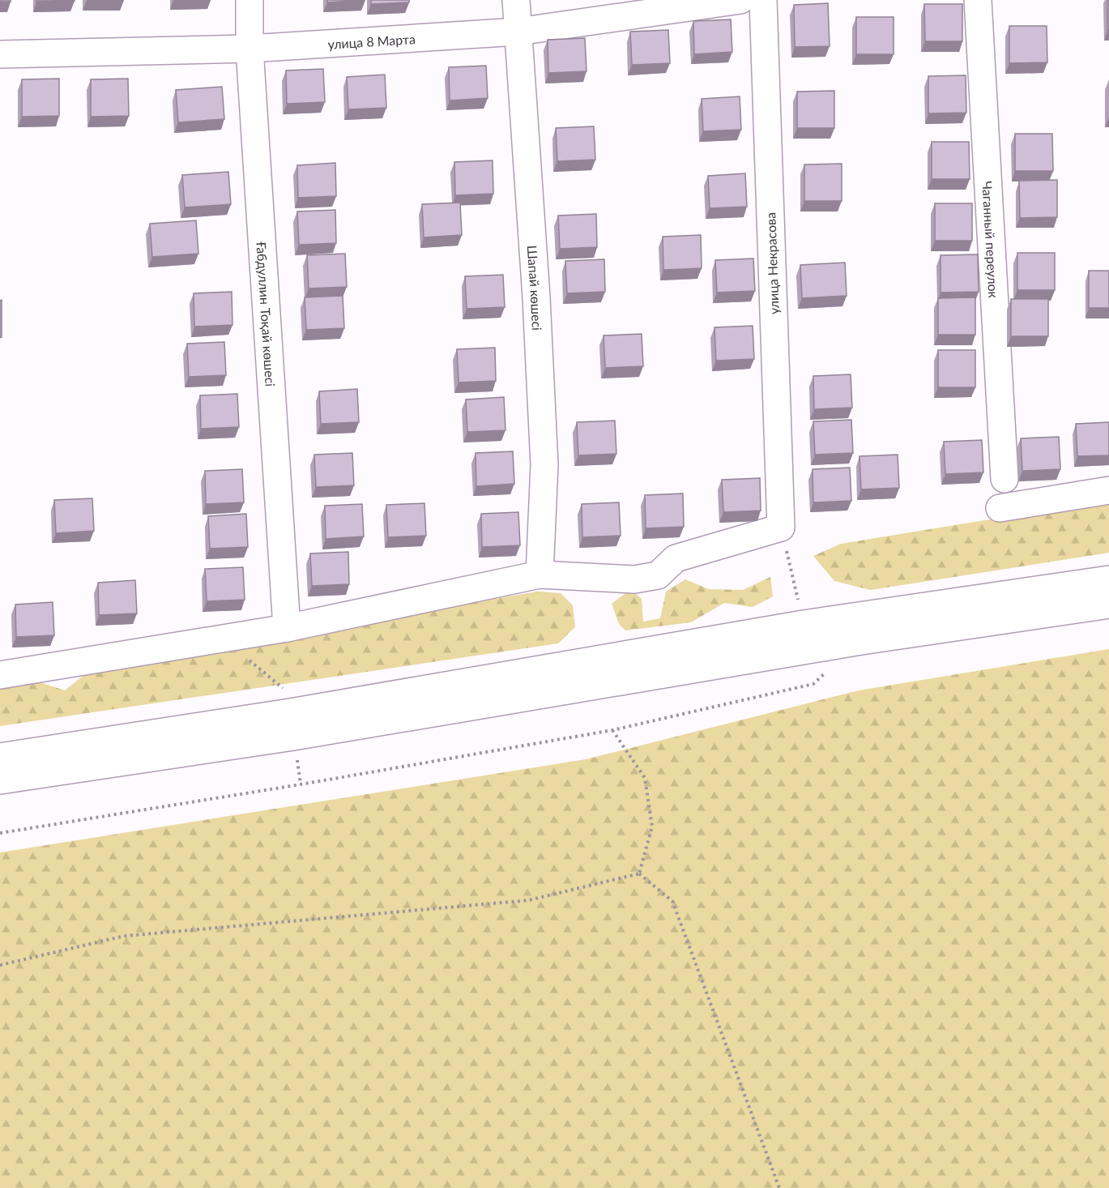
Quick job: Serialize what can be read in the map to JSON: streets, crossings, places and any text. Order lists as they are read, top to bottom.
{
  "streets": {
    "street": [
      "улица 8 Марта",
      "Чаганный переулок",
      "улица Некрасова",
      "Шапай көшесі",
      "Ғабдуллин Тоқай көшесі"
    ]
  },
  "crossings": [
    ["улица 8 Марта", "Шапай көшесі"],
    ["улица 8 Марта", "Ғабдуллин Тоқай көшесі"]
  ]
}
